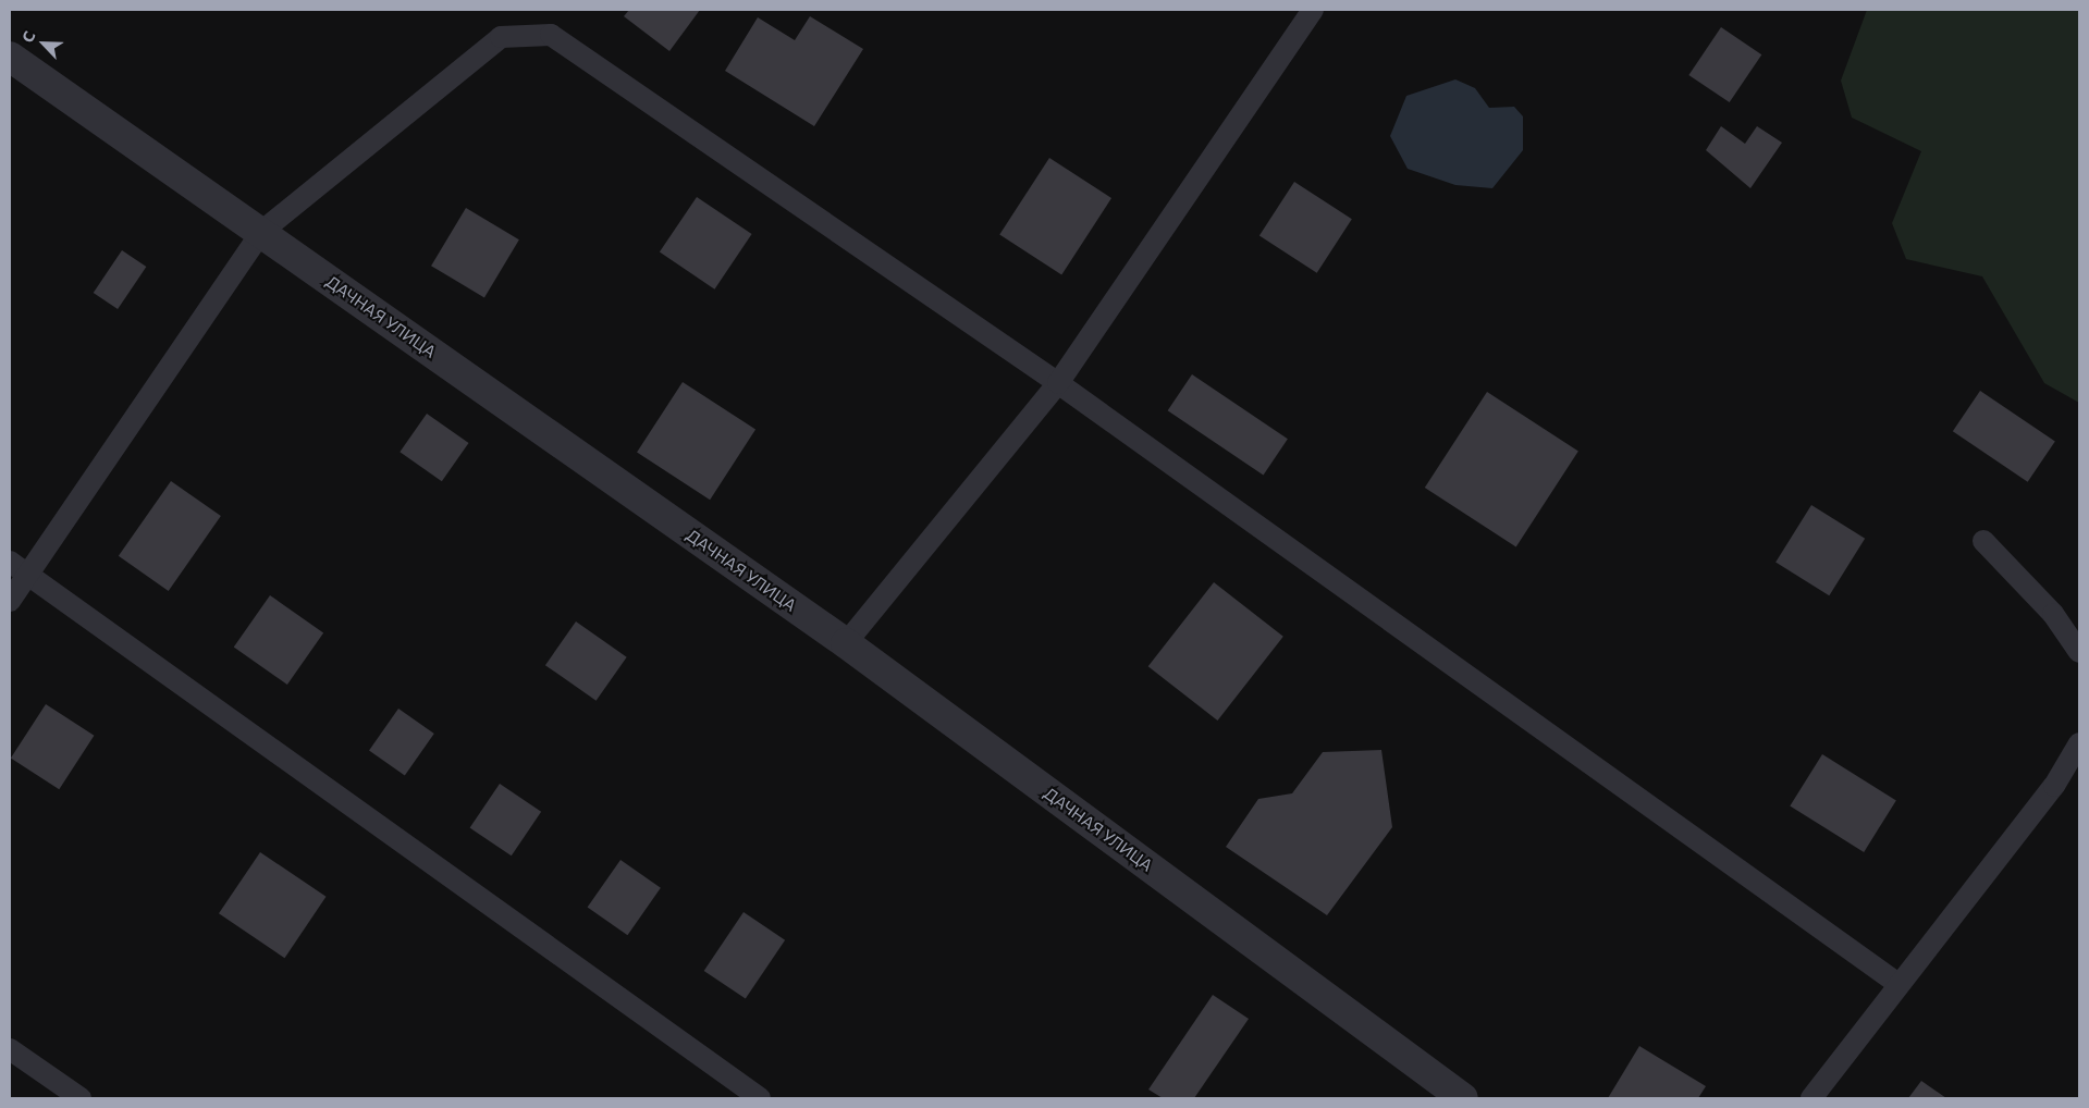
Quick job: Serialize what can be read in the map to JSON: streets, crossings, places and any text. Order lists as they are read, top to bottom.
{
  "streets": {
    "street": ["ДАЧНАЯ УЛИЦА"]
  },
  "north": "top left"
}
